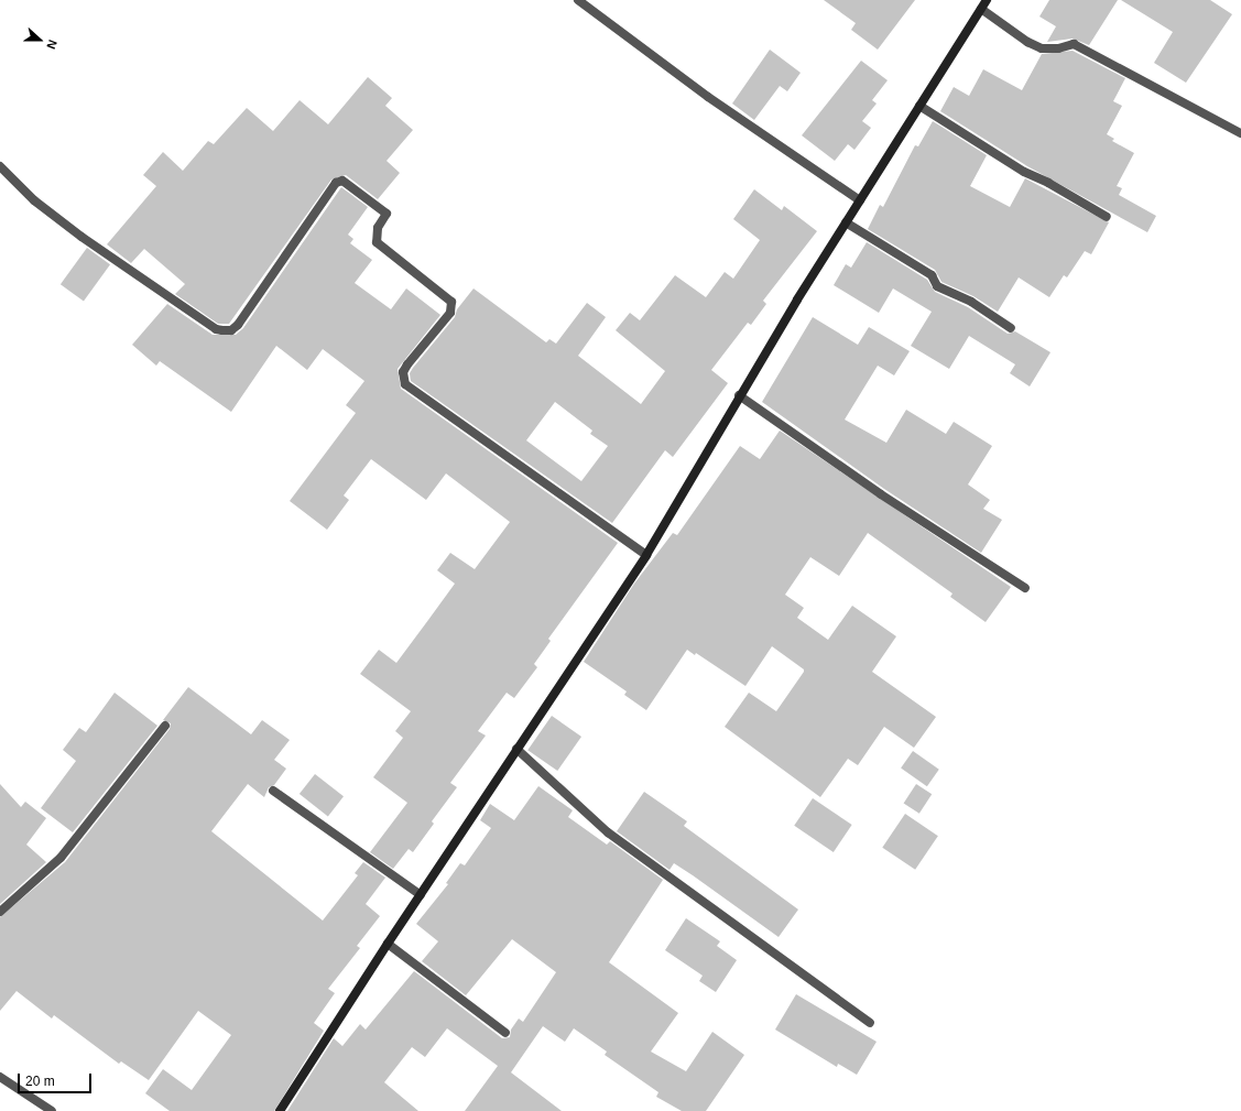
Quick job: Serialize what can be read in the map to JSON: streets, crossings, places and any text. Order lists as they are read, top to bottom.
{
  "scale_bar": "20 m",
  "north": "right"
}
